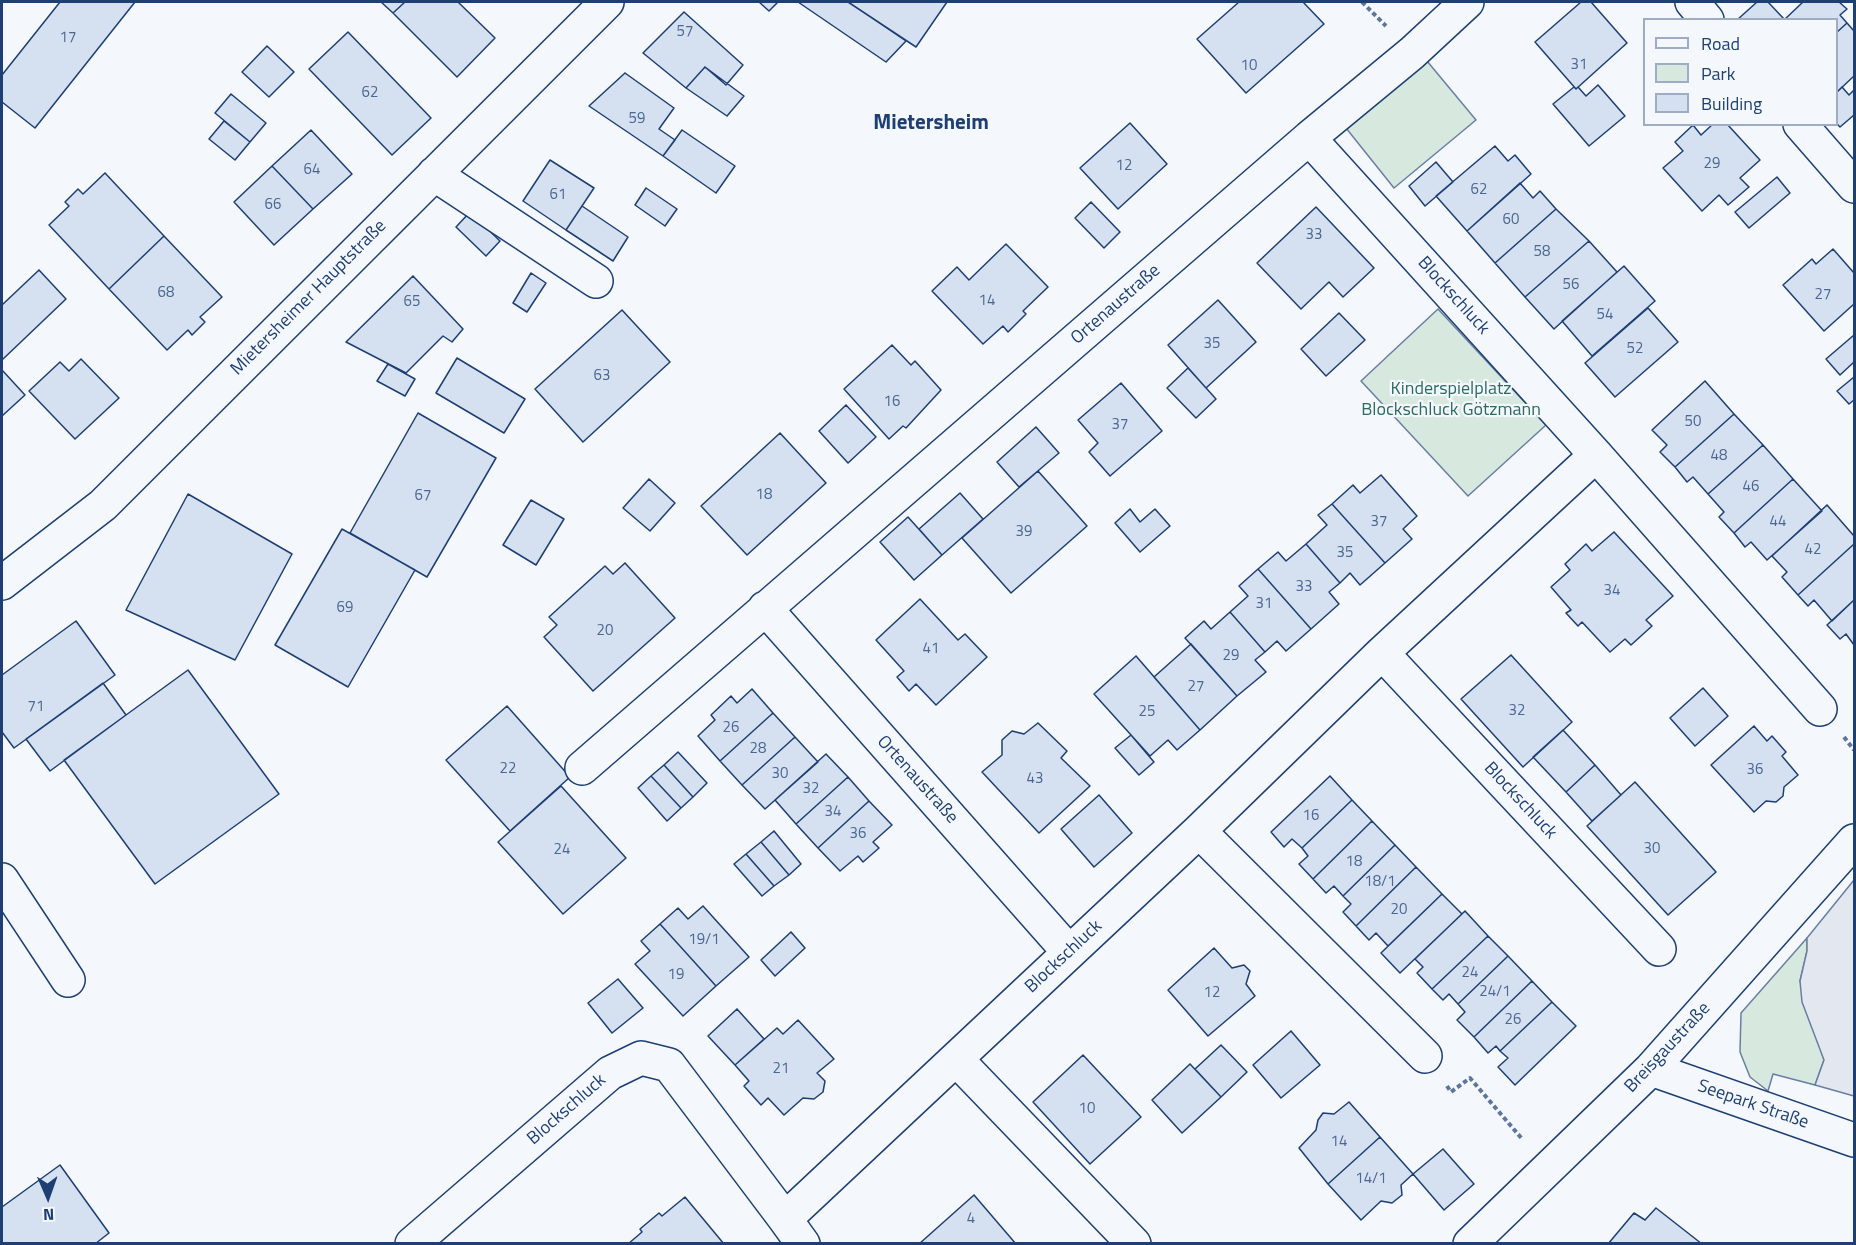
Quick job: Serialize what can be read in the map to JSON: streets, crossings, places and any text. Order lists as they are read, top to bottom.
{
  "streets": {
    "street": [
      "Blockschluck",
      "Mietersheimer Hauptstraße",
      "Ortenaustraße",
      "Breisgaustraße",
      "Seepark Straße"
    ]
  },
  "crossings": [
    ["Blockschluck", "Ortenaustraße"],
    ["Breisgaustraße", "Seepark Straße"]
  ],
  "districts": ["Mietersheim"],
  "parks": ["Kinderspielplatz Blockschluck Götzmann"],
  "house_numbers": [
    "57",
    "17",
    "31",
    "10",
    "62",
    "59",
    "29",
    "12",
    "64",
    "62",
    "61",
    "66",
    "60",
    "33",
    "58",
    "56",
    "68",
    "27",
    "14",
    "65",
    "54",
    "35",
    "52",
    "63",
    "16",
    "50",
    "37",
    "48",
    "46",
    "18",
    "67",
    "37",
    "44",
    "39",
    "42",
    "35",
    "33",
    "34",
    "31",
    "69",
    "20",
    "41",
    "29",
    "27",
    "71",
    "32",
    "25",
    "26",
    "28",
    "22",
    "36",
    "30",
    "43",
    "32",
    "34",
    "16",
    "36",
    "30",
    "24",
    "18",
    "18/1",
    "20",
    "19/1",
    "24",
    "19",
    "24/1",
    "12",
    "26",
    "21",
    "10",
    "14",
    "14/1",
    "4"
  ],
  "legend": ["Road", "Park", "Building"],
  "north": "bottom"
}
